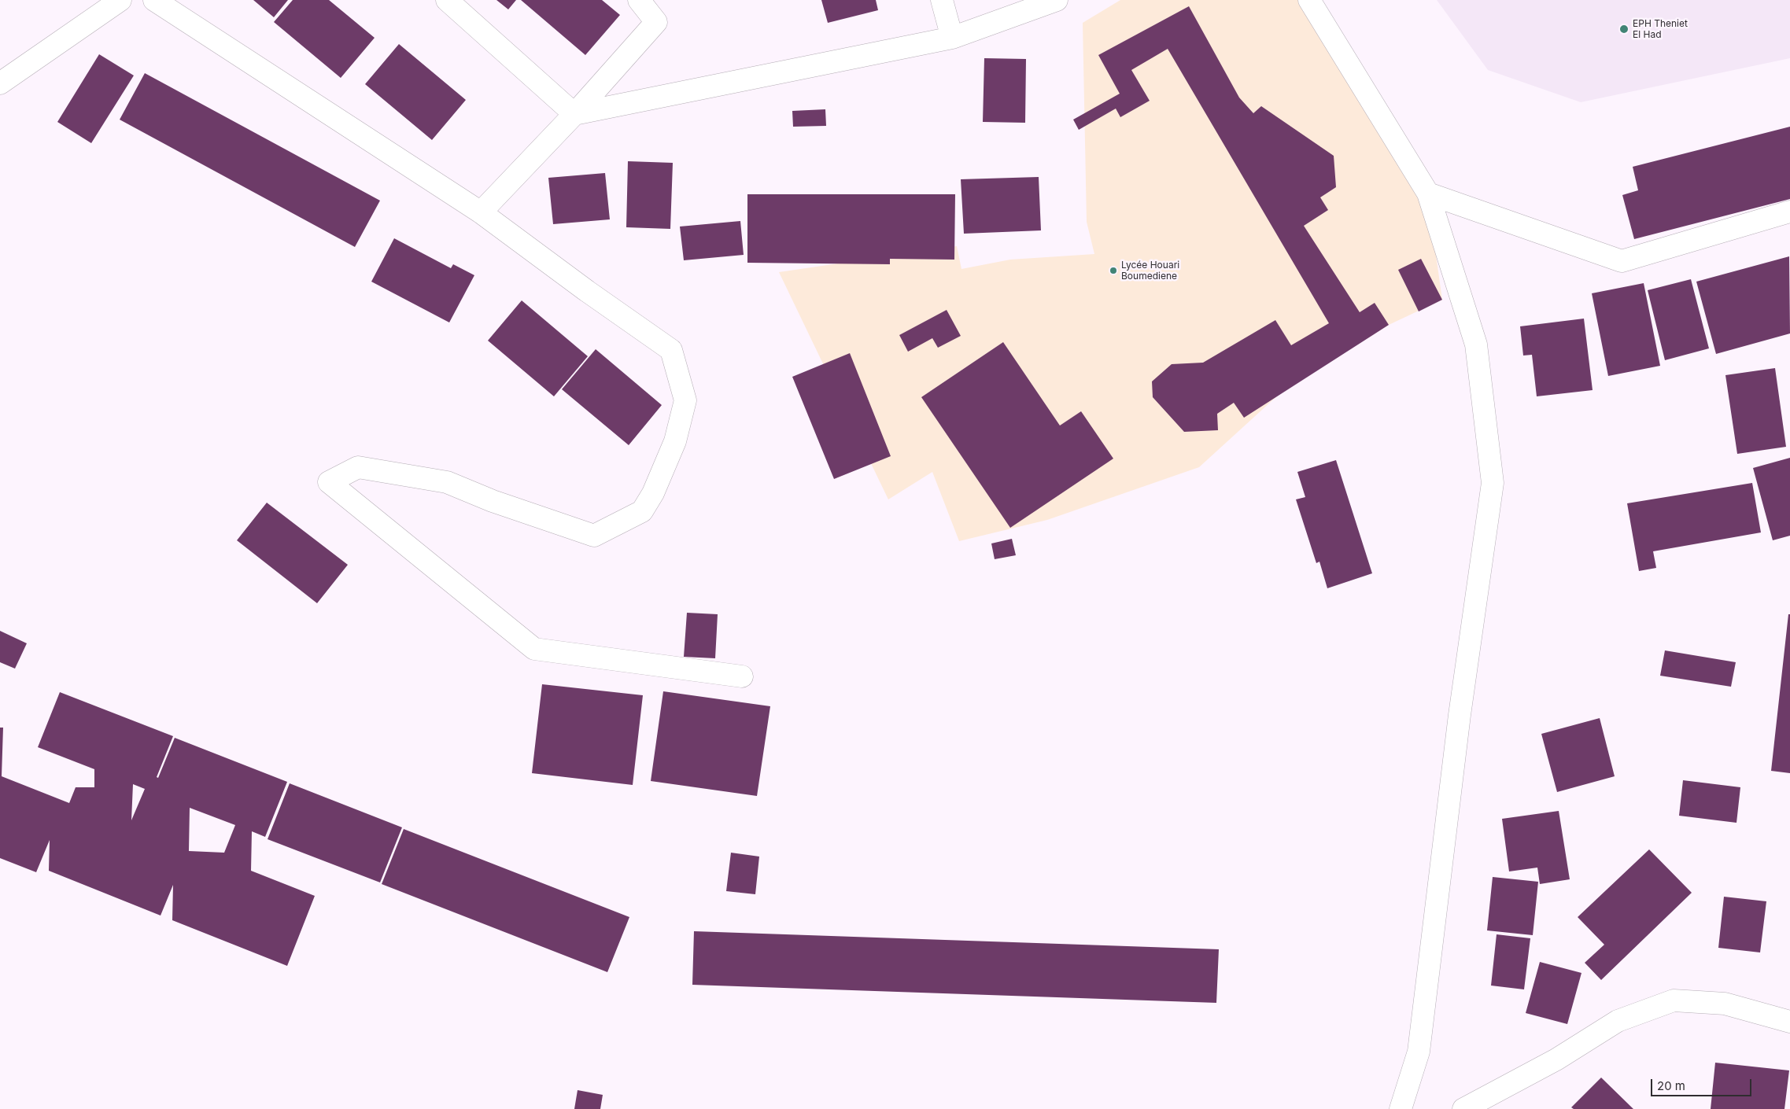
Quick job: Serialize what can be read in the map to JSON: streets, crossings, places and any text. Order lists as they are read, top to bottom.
{
  "places": ["EPH Theniet El Had", "Lycée Houari Boumediene"],
  "scale_bar": "20 m"
}
